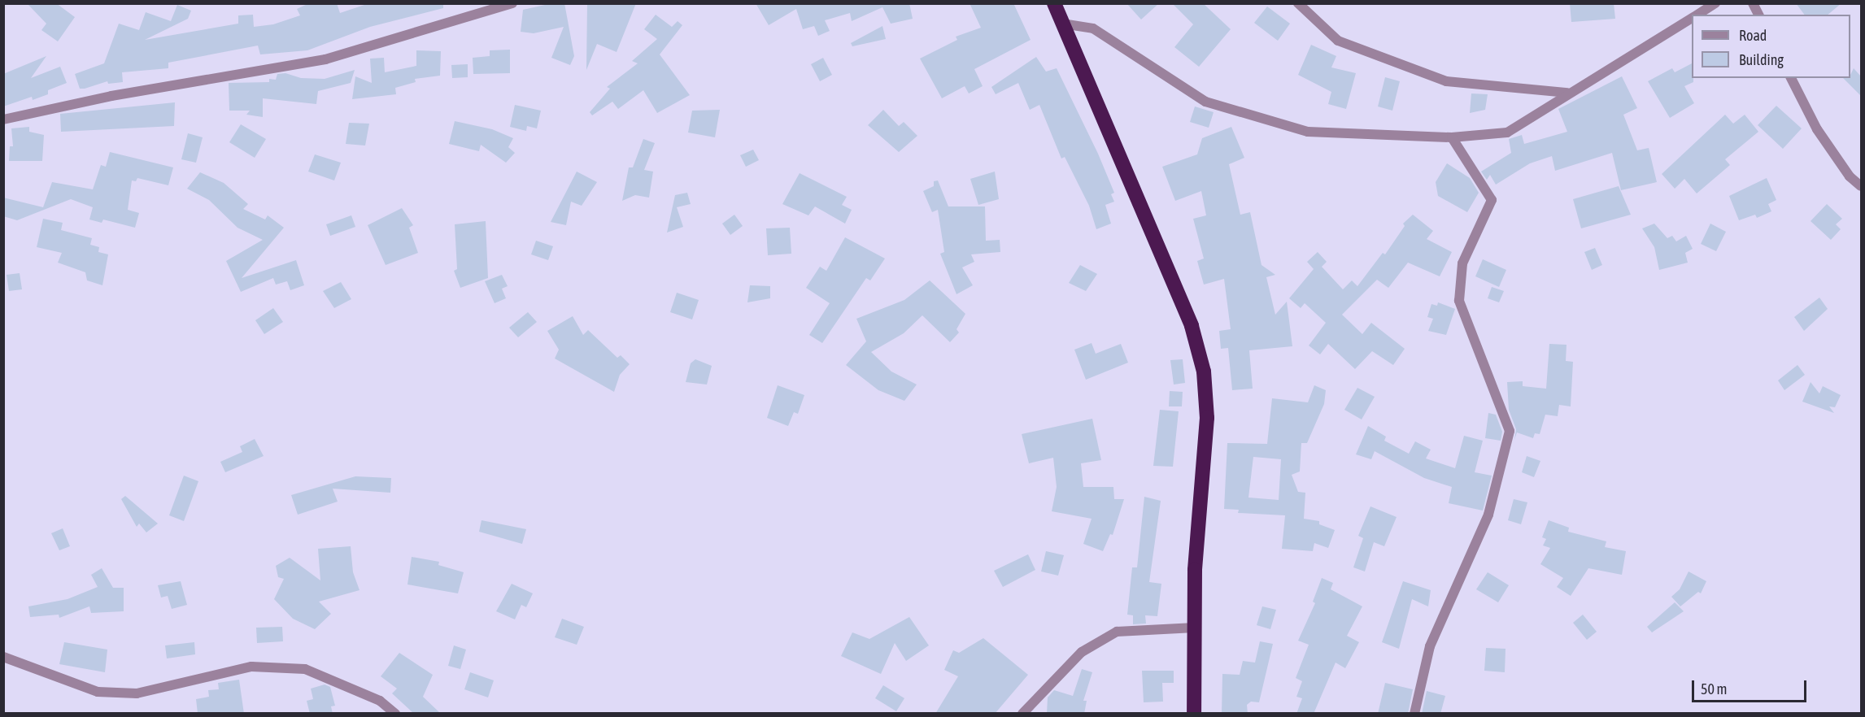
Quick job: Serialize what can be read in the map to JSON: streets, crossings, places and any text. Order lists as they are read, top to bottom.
{
  "legend": ["Road", "Building"],
  "scale_bar": "50 m"
}
